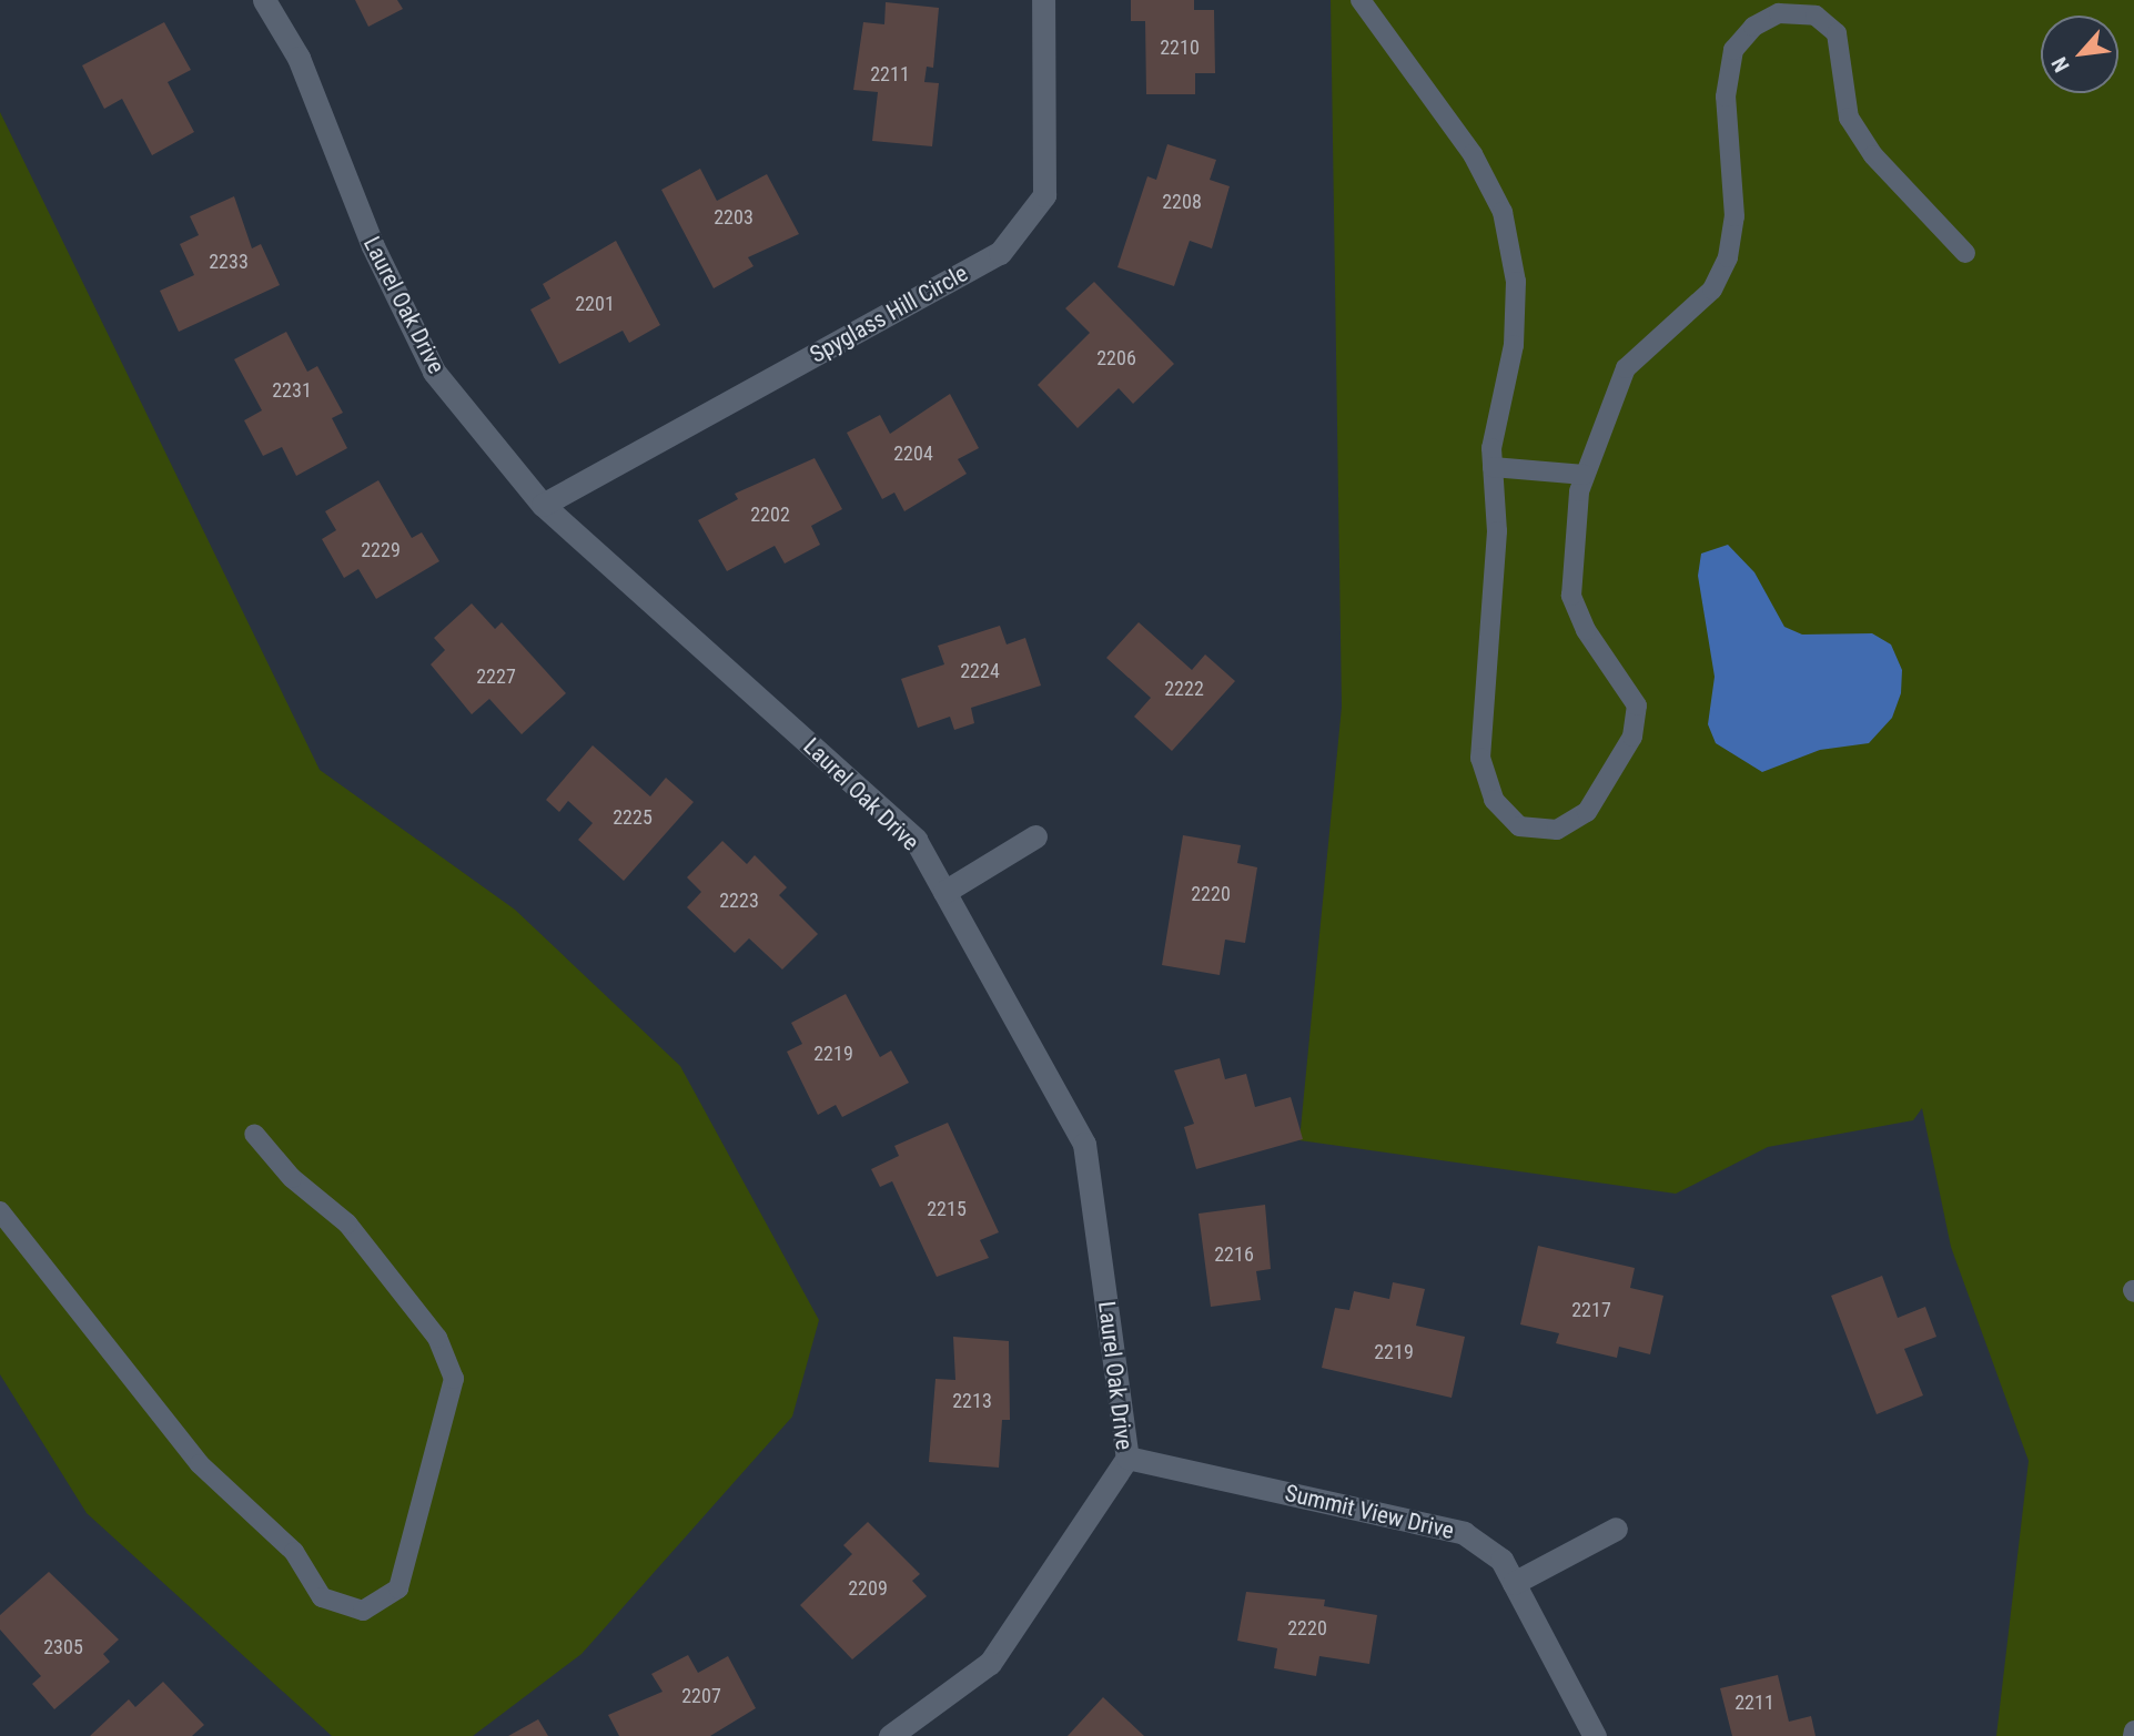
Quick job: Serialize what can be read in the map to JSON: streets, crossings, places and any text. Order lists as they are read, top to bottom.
{
  "streets": {
    "street": ["Laurel Oak Drive", "Spyglass Hill Circle", "Summit View Drive"]
  },
  "crossings": [
    ["Laurel Oak Drive", "Spyglass Hill Circle"],
    ["Laurel Oak Drive", "Summit View Drive"]
  ],
  "house_numbers": [
    "2210",
    "2211",
    "2208",
    "2203",
    "2233",
    "2201",
    "2206",
    "2231",
    "2204",
    "2202",
    "2229",
    "2224",
    "2227",
    "2222",
    "2225",
    "2220",
    "2223",
    "2219",
    "2215",
    "2216",
    "2217",
    "2219",
    "2213",
    "2209",
    "2220",
    "2305",
    "2207",
    "2211"
  ],
  "north": "bottom left"
}
